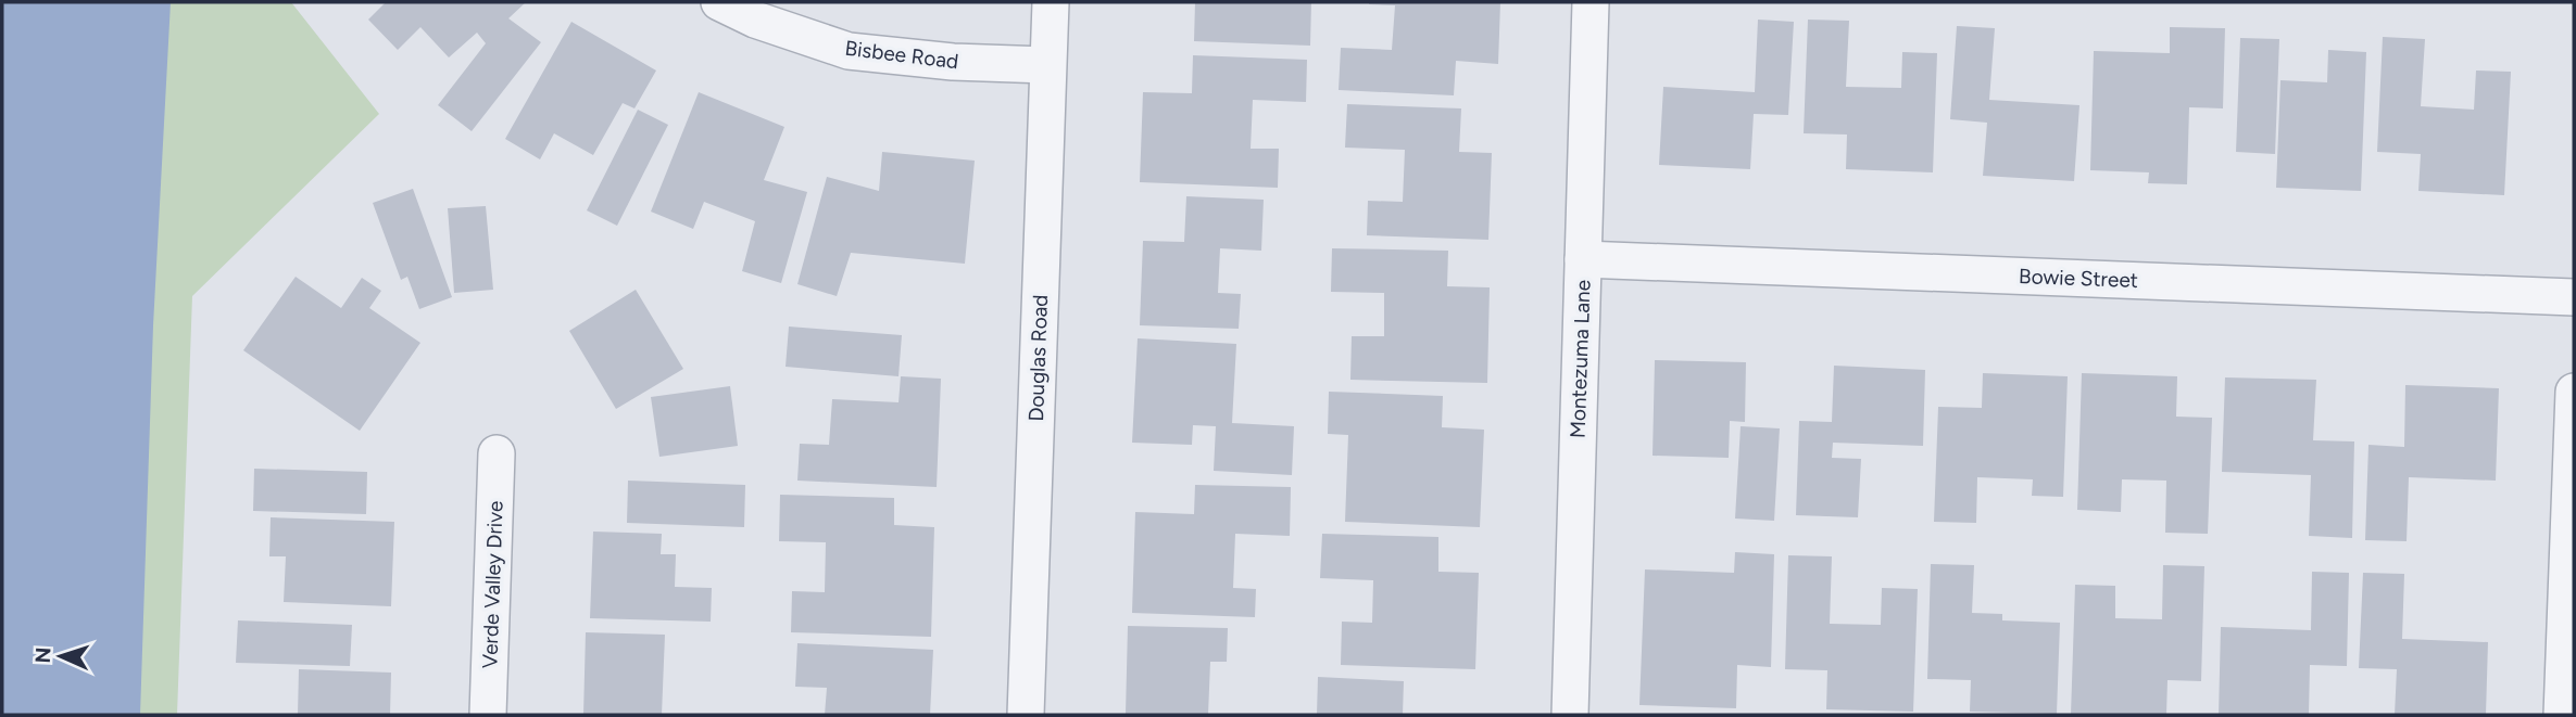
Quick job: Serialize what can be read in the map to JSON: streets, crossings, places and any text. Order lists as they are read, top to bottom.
{
  "streets": {
    "street": [
      "Bisbee Road",
      "Bowie Street",
      "Douglas Road",
      "Montezuma Lane",
      "Verde Valley Drive"
    ]
  },
  "crossings": [
    ["Bisbee Road", "Douglas Road"],
    ["Bowie Street", "Montezuma Lane"]
  ],
  "north": "left"
}
